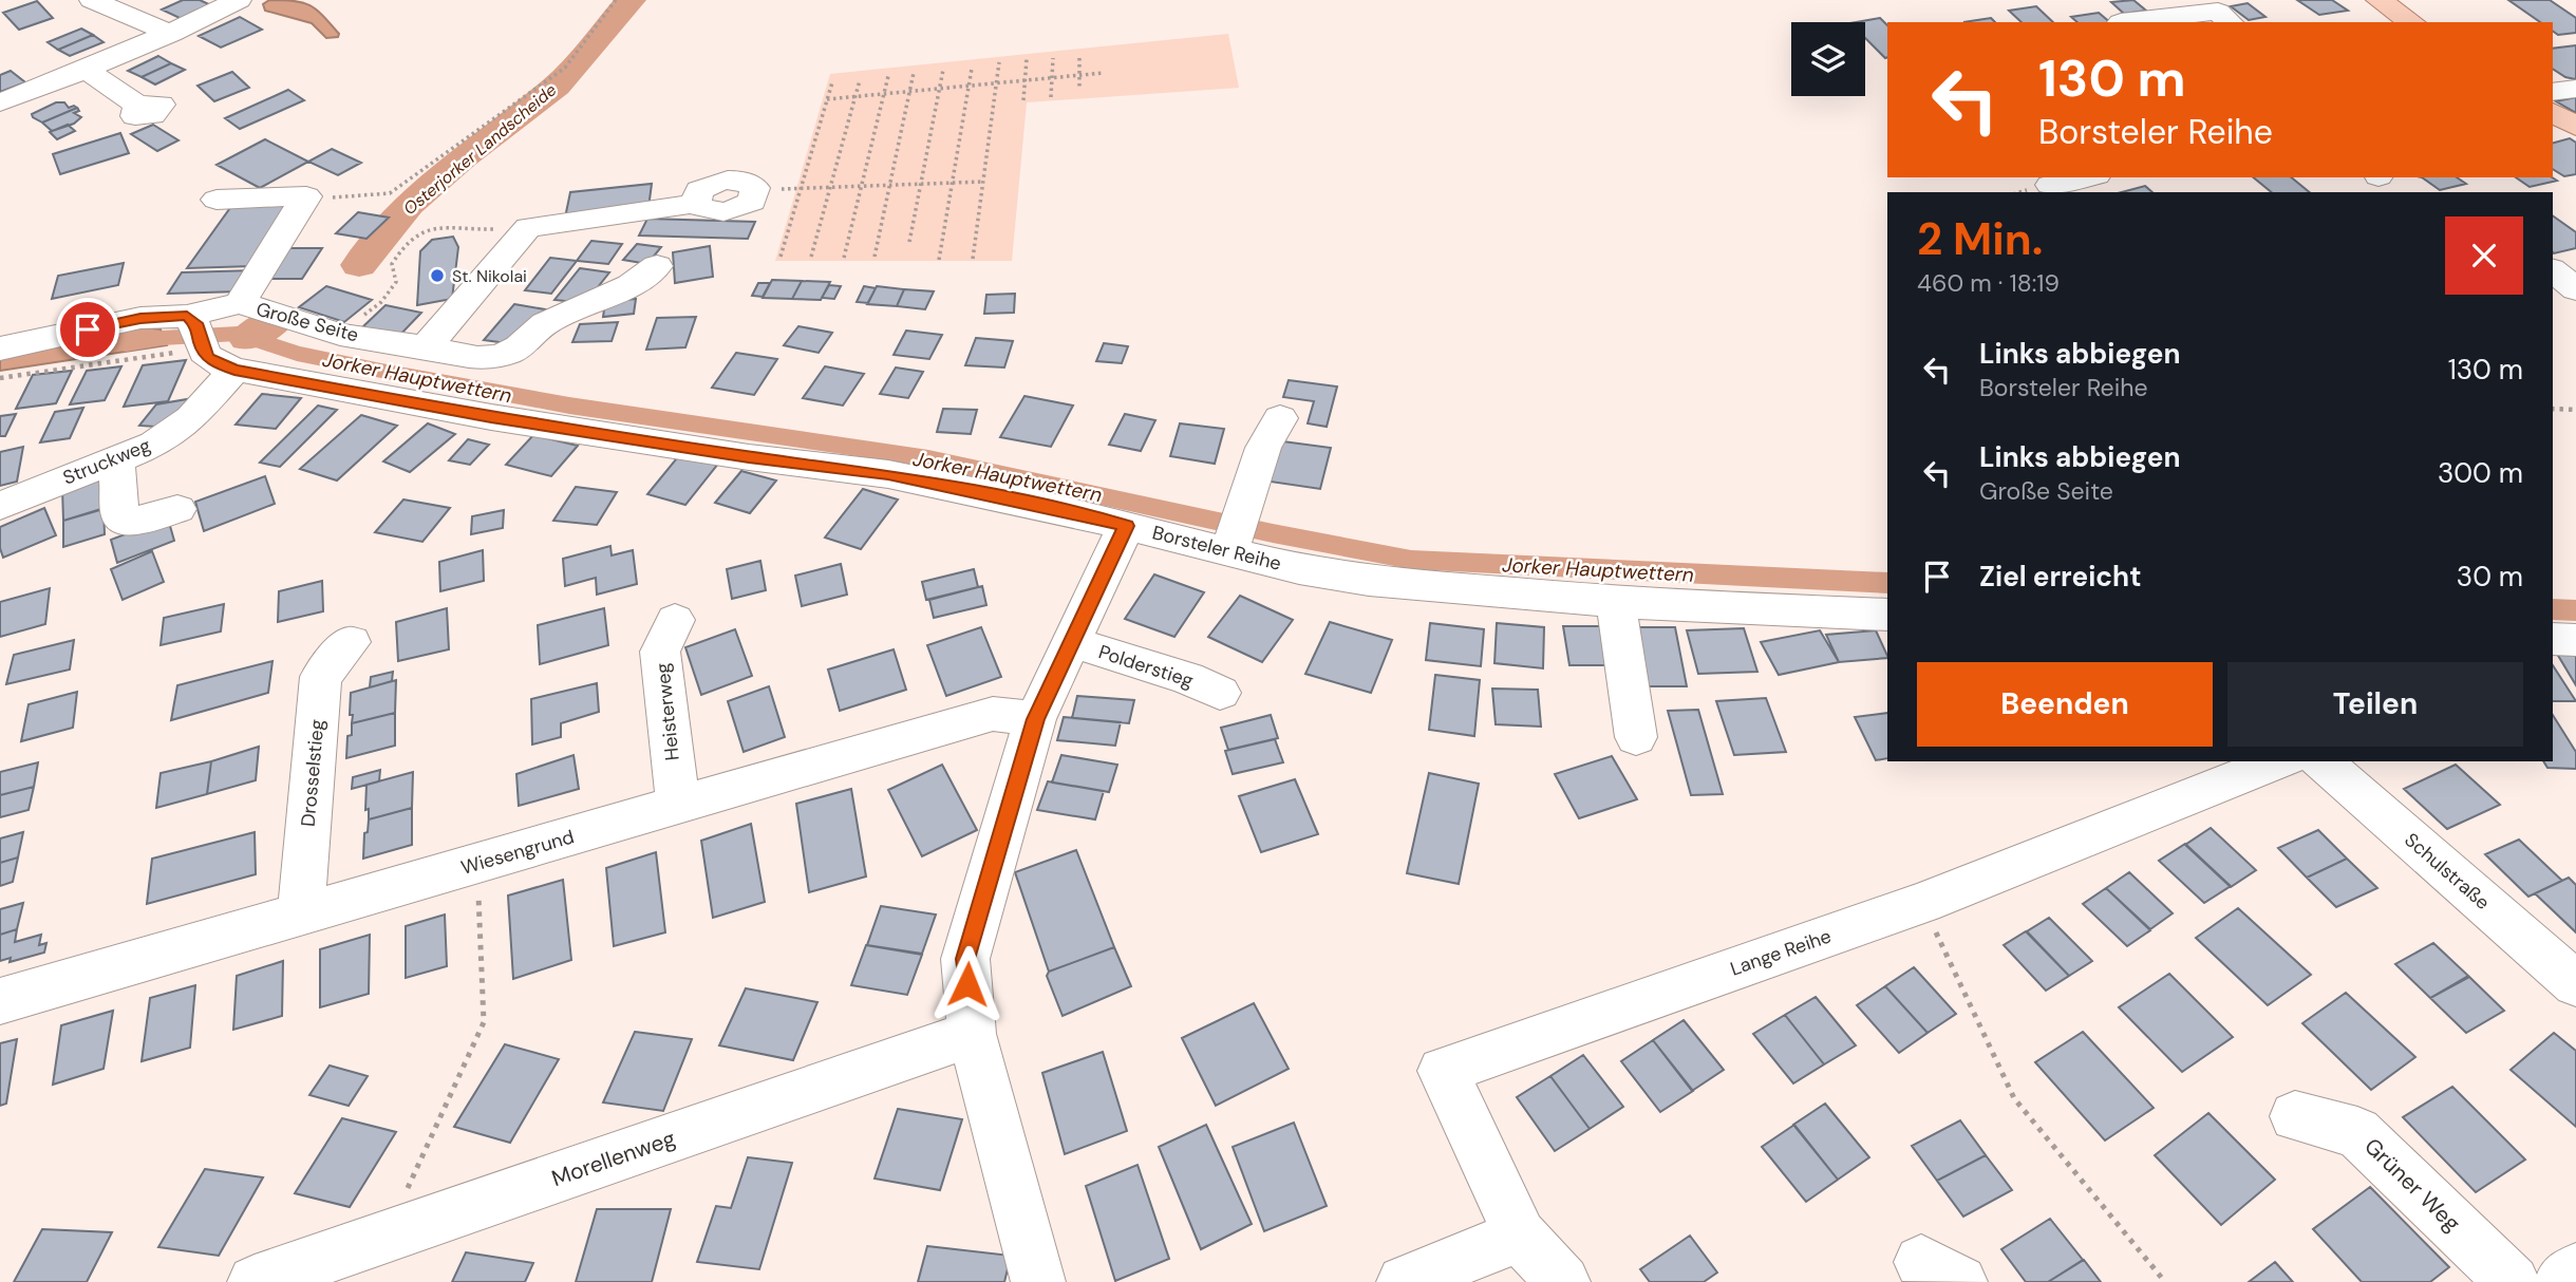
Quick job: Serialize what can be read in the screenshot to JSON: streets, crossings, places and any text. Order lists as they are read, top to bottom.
{
  "streets": {
    "street": [
      "Große Seite",
      "Struckweg",
      "Borsteler Reihe",
      "Polderstieg",
      "Heisterweg",
      "Drosselstieg",
      "Wiesengrund",
      "Schulstraße",
      "Lange Reihe",
      "Morellenweg",
      "Grüner Weg"
    ]
  },
  "crossings": [
    ["Große Seite", "Borsteler Reihe"],
    ["Struckweg", "Borsteler Reihe"],
    ["Heisterweg", "Wiesengrund"],
    ["Drosselstieg", "Wiesengrund"]
  ],
  "water": ["Osterjorker Landscheide", "Jorker Hauptwettern"],
  "places": ["St. Nikolai"],
  "page": {
    "turn": ["130 m", "Borsteler Reihe"],
    "heading": ["2 Min.", "460 m · 18:19"],
    "list": [
      {
        "name": "Links abbiegen",
        "note": "Borsteler Reihe",
        "value": "130 m"
      },
      {
        "name": "Links abbiegen",
        "note": "Große Seite",
        "value": "300 m"
      },
      {
        "name": "Ziel erreicht",
        "value": "30 m"
      }
    ],
    "buttons": ["Beenden", "Teilen"]
  }
}
